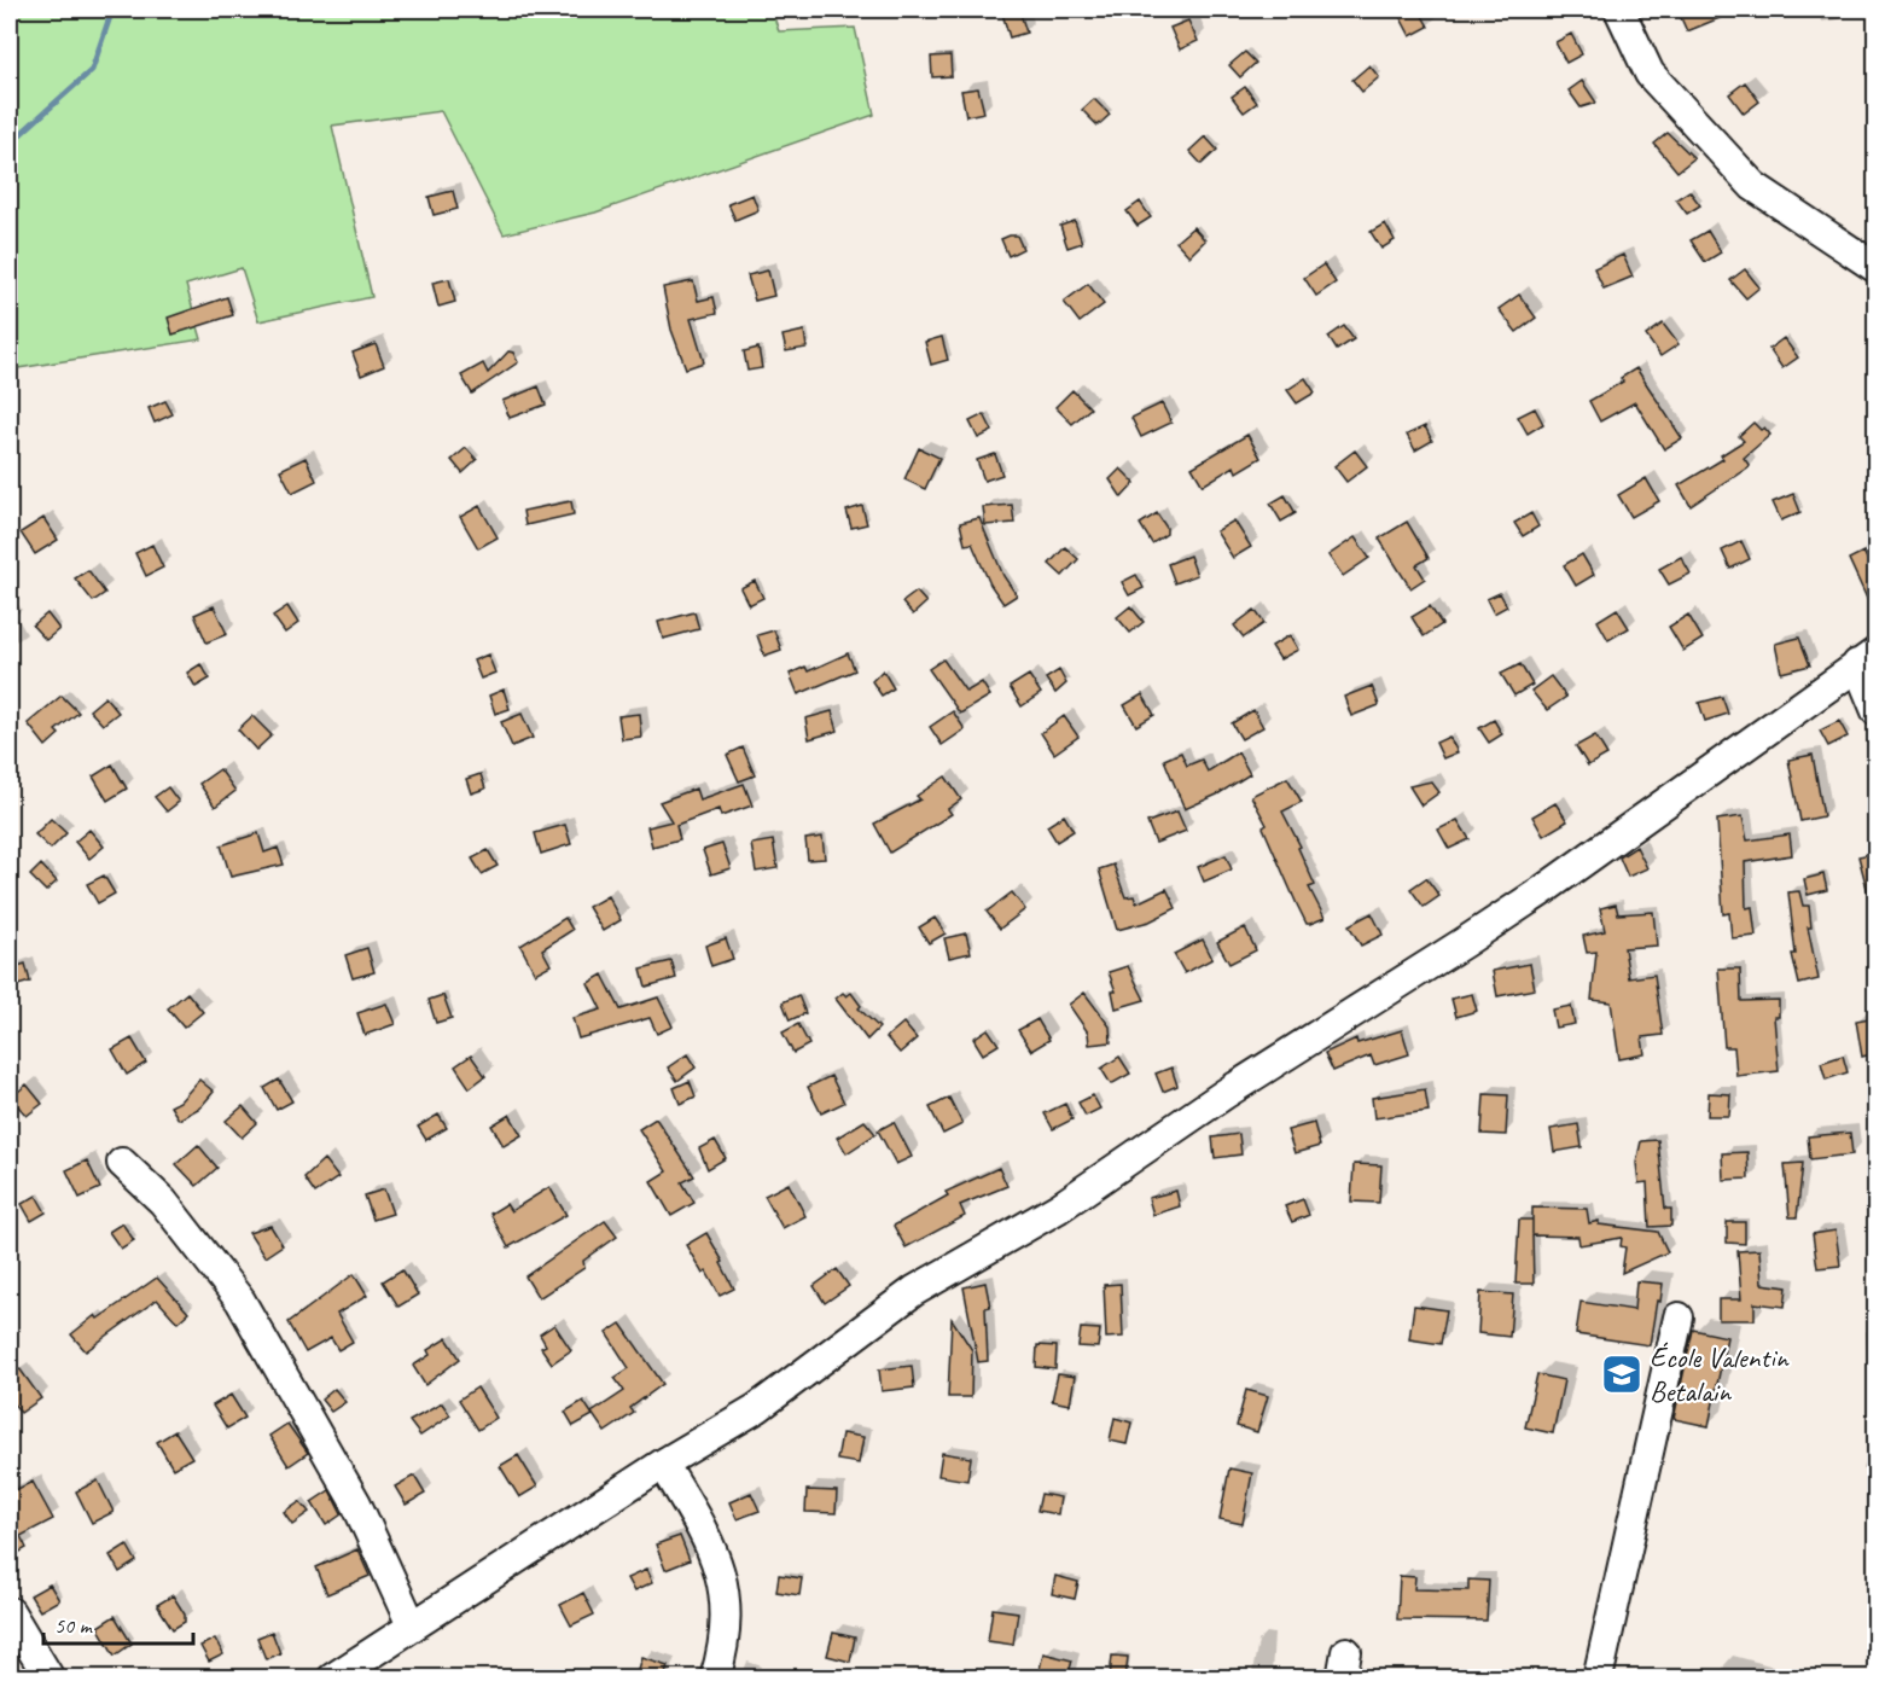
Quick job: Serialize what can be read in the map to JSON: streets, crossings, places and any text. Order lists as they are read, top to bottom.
{
  "places": {
    "school or university": ["École Valentin Betalain"]
  },
  "scale_bar": "50 m"
}
